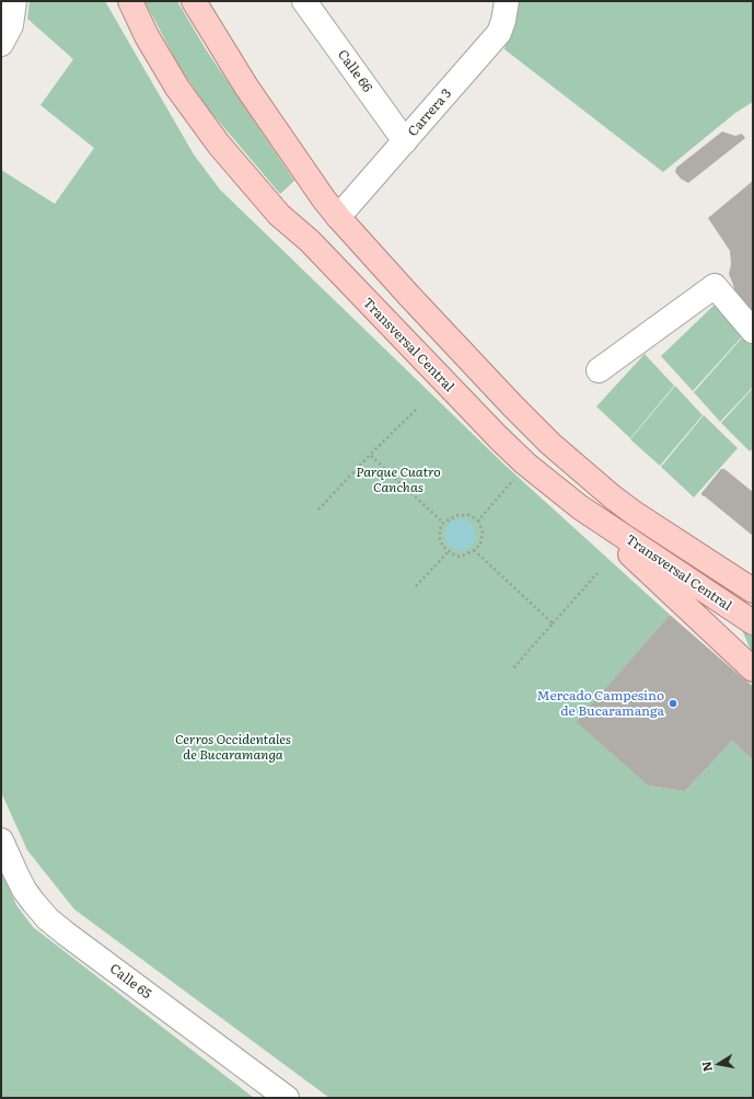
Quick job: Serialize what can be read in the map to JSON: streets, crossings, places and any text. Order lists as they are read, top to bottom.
{
  "streets": {
    "main road": ["Transversal Central"],
    "street": ["Calle 66", "Carrera 3", "Calle 65"]
  },
  "crossings": [
    ["Calle 66", "Carrera 3"],
    ["Carrera 3", "Transversal Central"]
  ],
  "parks": ["Parque Cuatro Canchas", "Cerros Occidentales de Bucaramanga"],
  "places": ["Mercado Campesino de Bucaramanga"],
  "north": "left"
}
